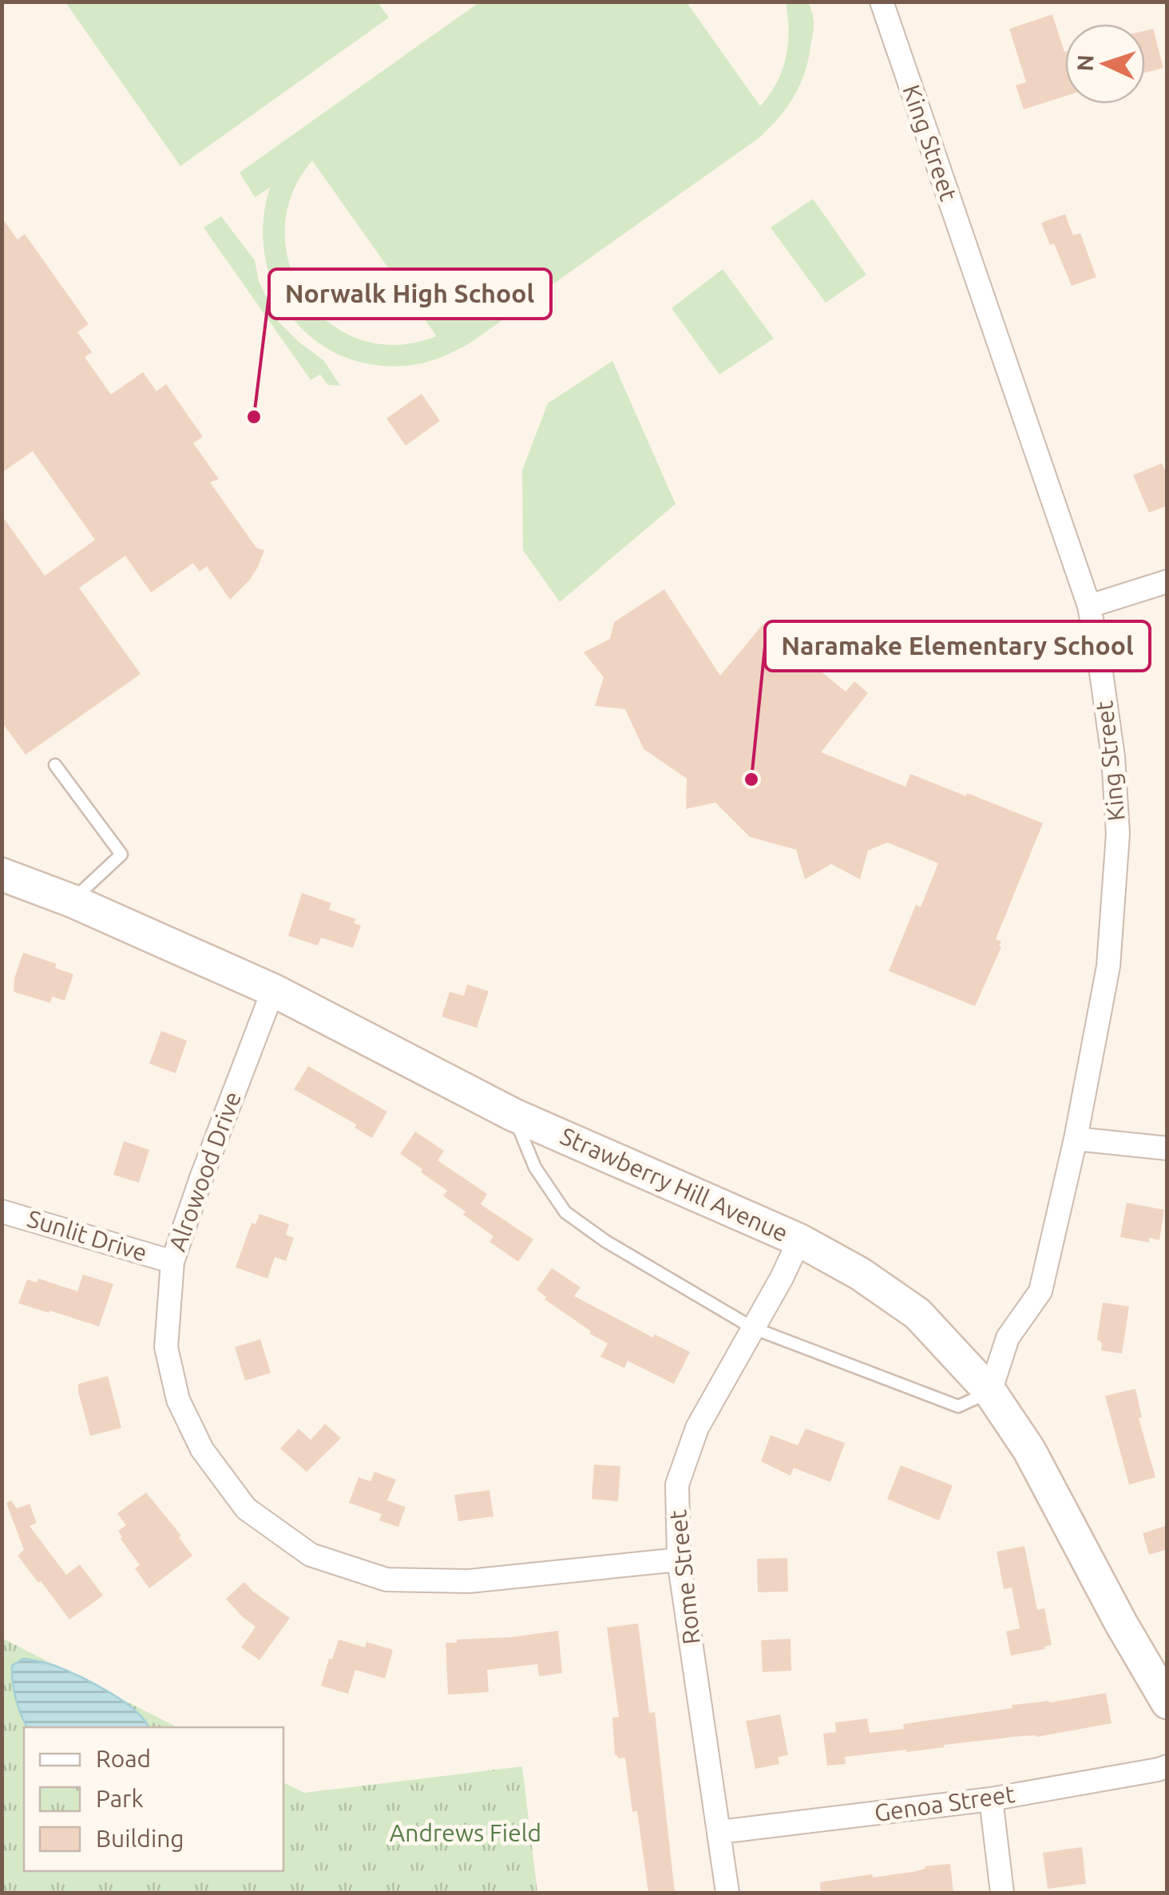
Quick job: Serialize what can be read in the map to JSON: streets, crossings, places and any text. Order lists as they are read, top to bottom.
{
  "streets": {
    "main road": ["Strawberry Hill Avenue"],
    "street": [
      "King Street",
      "Alrowood Drive",
      "Sunlit Drive",
      "Rome Street",
      "Genoa Street"
    ]
  },
  "crossings": [
    ["King Street", "Strawberry Hill Avenue"],
    ["Alrowood Drive", "Strawberry Hill Avenue"],
    ["Alrowood Drive", "Sunlit Drive"],
    ["Alrowood Drive", "Rome Street"],
    ["Strawberry Hill Avenue", "Rome Street"],
    ["Rome Street", "Genoa Street"]
  ],
  "parks": ["Andrews Field"],
  "places": ["Norwalk High School", "Naramake Elementary School"],
  "legend": ["Road", "Park", "Building"],
  "north": "left"
}
